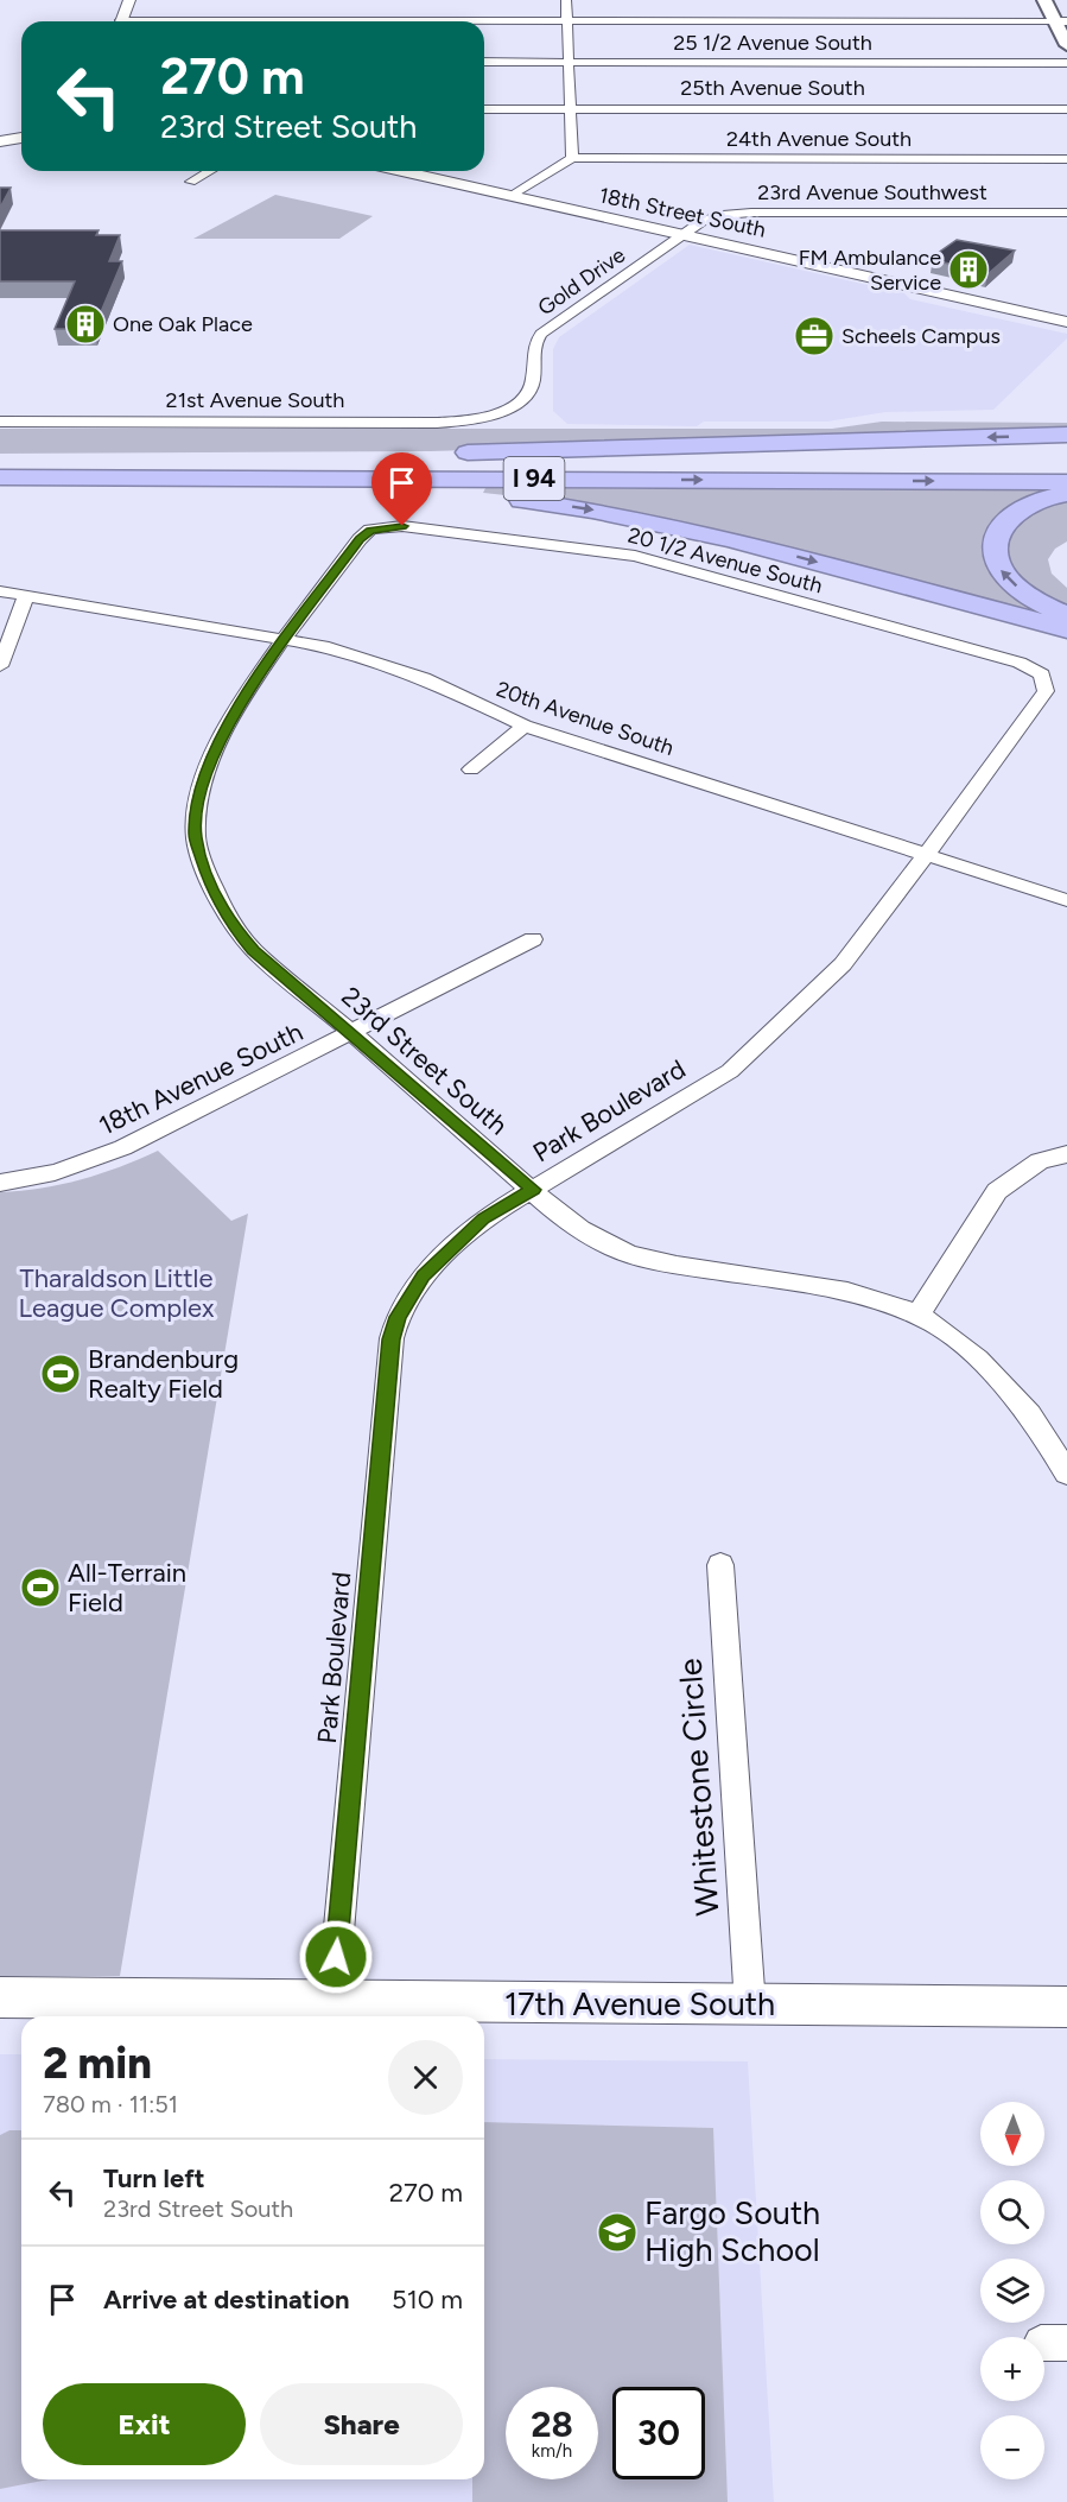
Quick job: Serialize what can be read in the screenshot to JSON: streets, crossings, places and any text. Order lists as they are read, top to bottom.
{
  "streets": {
    "highway": ["I 94"],
    "street": [
      "25 1/2 Avenue South",
      "25th Avenue South",
      "24th Avenue South",
      "23rd Avenue Southwest",
      "18th Street South",
      "Gold Drive",
      "21st Avenue South",
      "20 1/2 Avenue South",
      "20th Avenue South",
      "23rd Street South",
      "18th Avenue South",
      "Park Boulevard",
      "Whitestone Circle",
      "17th Avenue South"
    ]
  },
  "crossings": [
    ["23rd Avenue Southwest", "18th Street South"],
    ["23rd Avenue Southwest", "Gold Drive"],
    ["18th Street South", "Gold Drive"],
    ["Gold Drive", "21st Avenue South"],
    ["20 1/2 Avenue South", "23rd Street South"],
    ["20 1/2 Avenue South", "Park Boulevard"],
    ["20th Avenue South", "23rd Street South"],
    ["20th Avenue South", "Park Boulevard"],
    ["23rd Street South", "18th Avenue South"],
    ["23rd Street South", "Park Boulevard"],
    ["Park Boulevard", "17th Avenue South"],
    ["Whitestone Circle", "17th Avenue South"]
  ],
  "parks": ["Tharaldson Little League Complex"],
  "places": {
    "building": ["FM Ambulance Service", "One Oak Place"],
    "office": ["Scheels Campus"],
    "sports": ["Brandenburg Realty Field", "All-Terrain Field"],
    "school or university": ["Fargo South High School"]
  },
  "north": "bottom",
  "page": {
    "turn": ["270 m", "23rd Street South"],
    "heading": ["2 min", "780 m · 11:51"],
    "map_buttons": ["+", "−"],
    "list": [
      {
        "name": "Turn left",
        "note": "23rd Street South",
        "value": "270 m"
      },
      {
        "name": "Arrive at destination",
        "value": "510 m"
      }
    ],
    "buttons": ["Exit", "Share"],
    "speed": "28 km/h",
    "limit": "30"
  }
}
